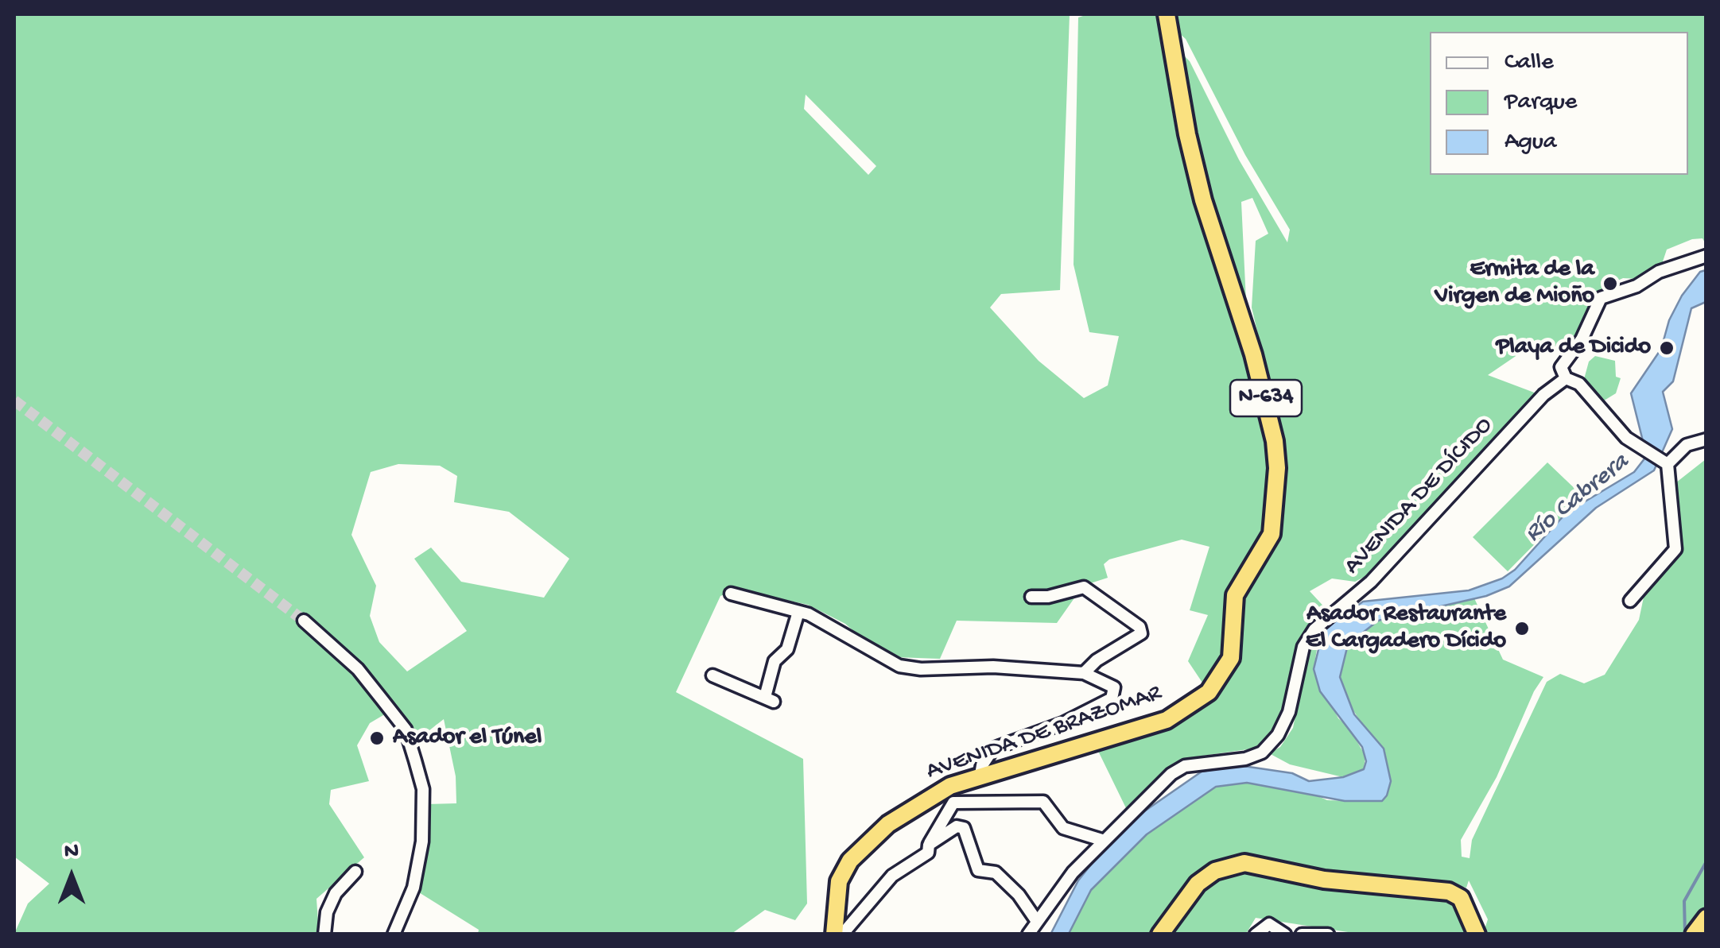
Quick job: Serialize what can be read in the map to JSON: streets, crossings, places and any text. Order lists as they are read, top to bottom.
{
  "streets": {
    "highway": ["N-634", "AVENIDA DE BRAZOMAR"],
    "street": ["AVENIDA DE DÍCIDO"]
  },
  "water": ["Río Cabrera"],
  "places": [
    "Ermita de la Virgen de Mioño",
    "Playa de Dicido",
    "Asador Restaurante El Cargadero Dícido",
    "Asador el Túnel"
  ],
  "legend": ["Calle", "Parque", "Agua"],
  "north": "top"
}
